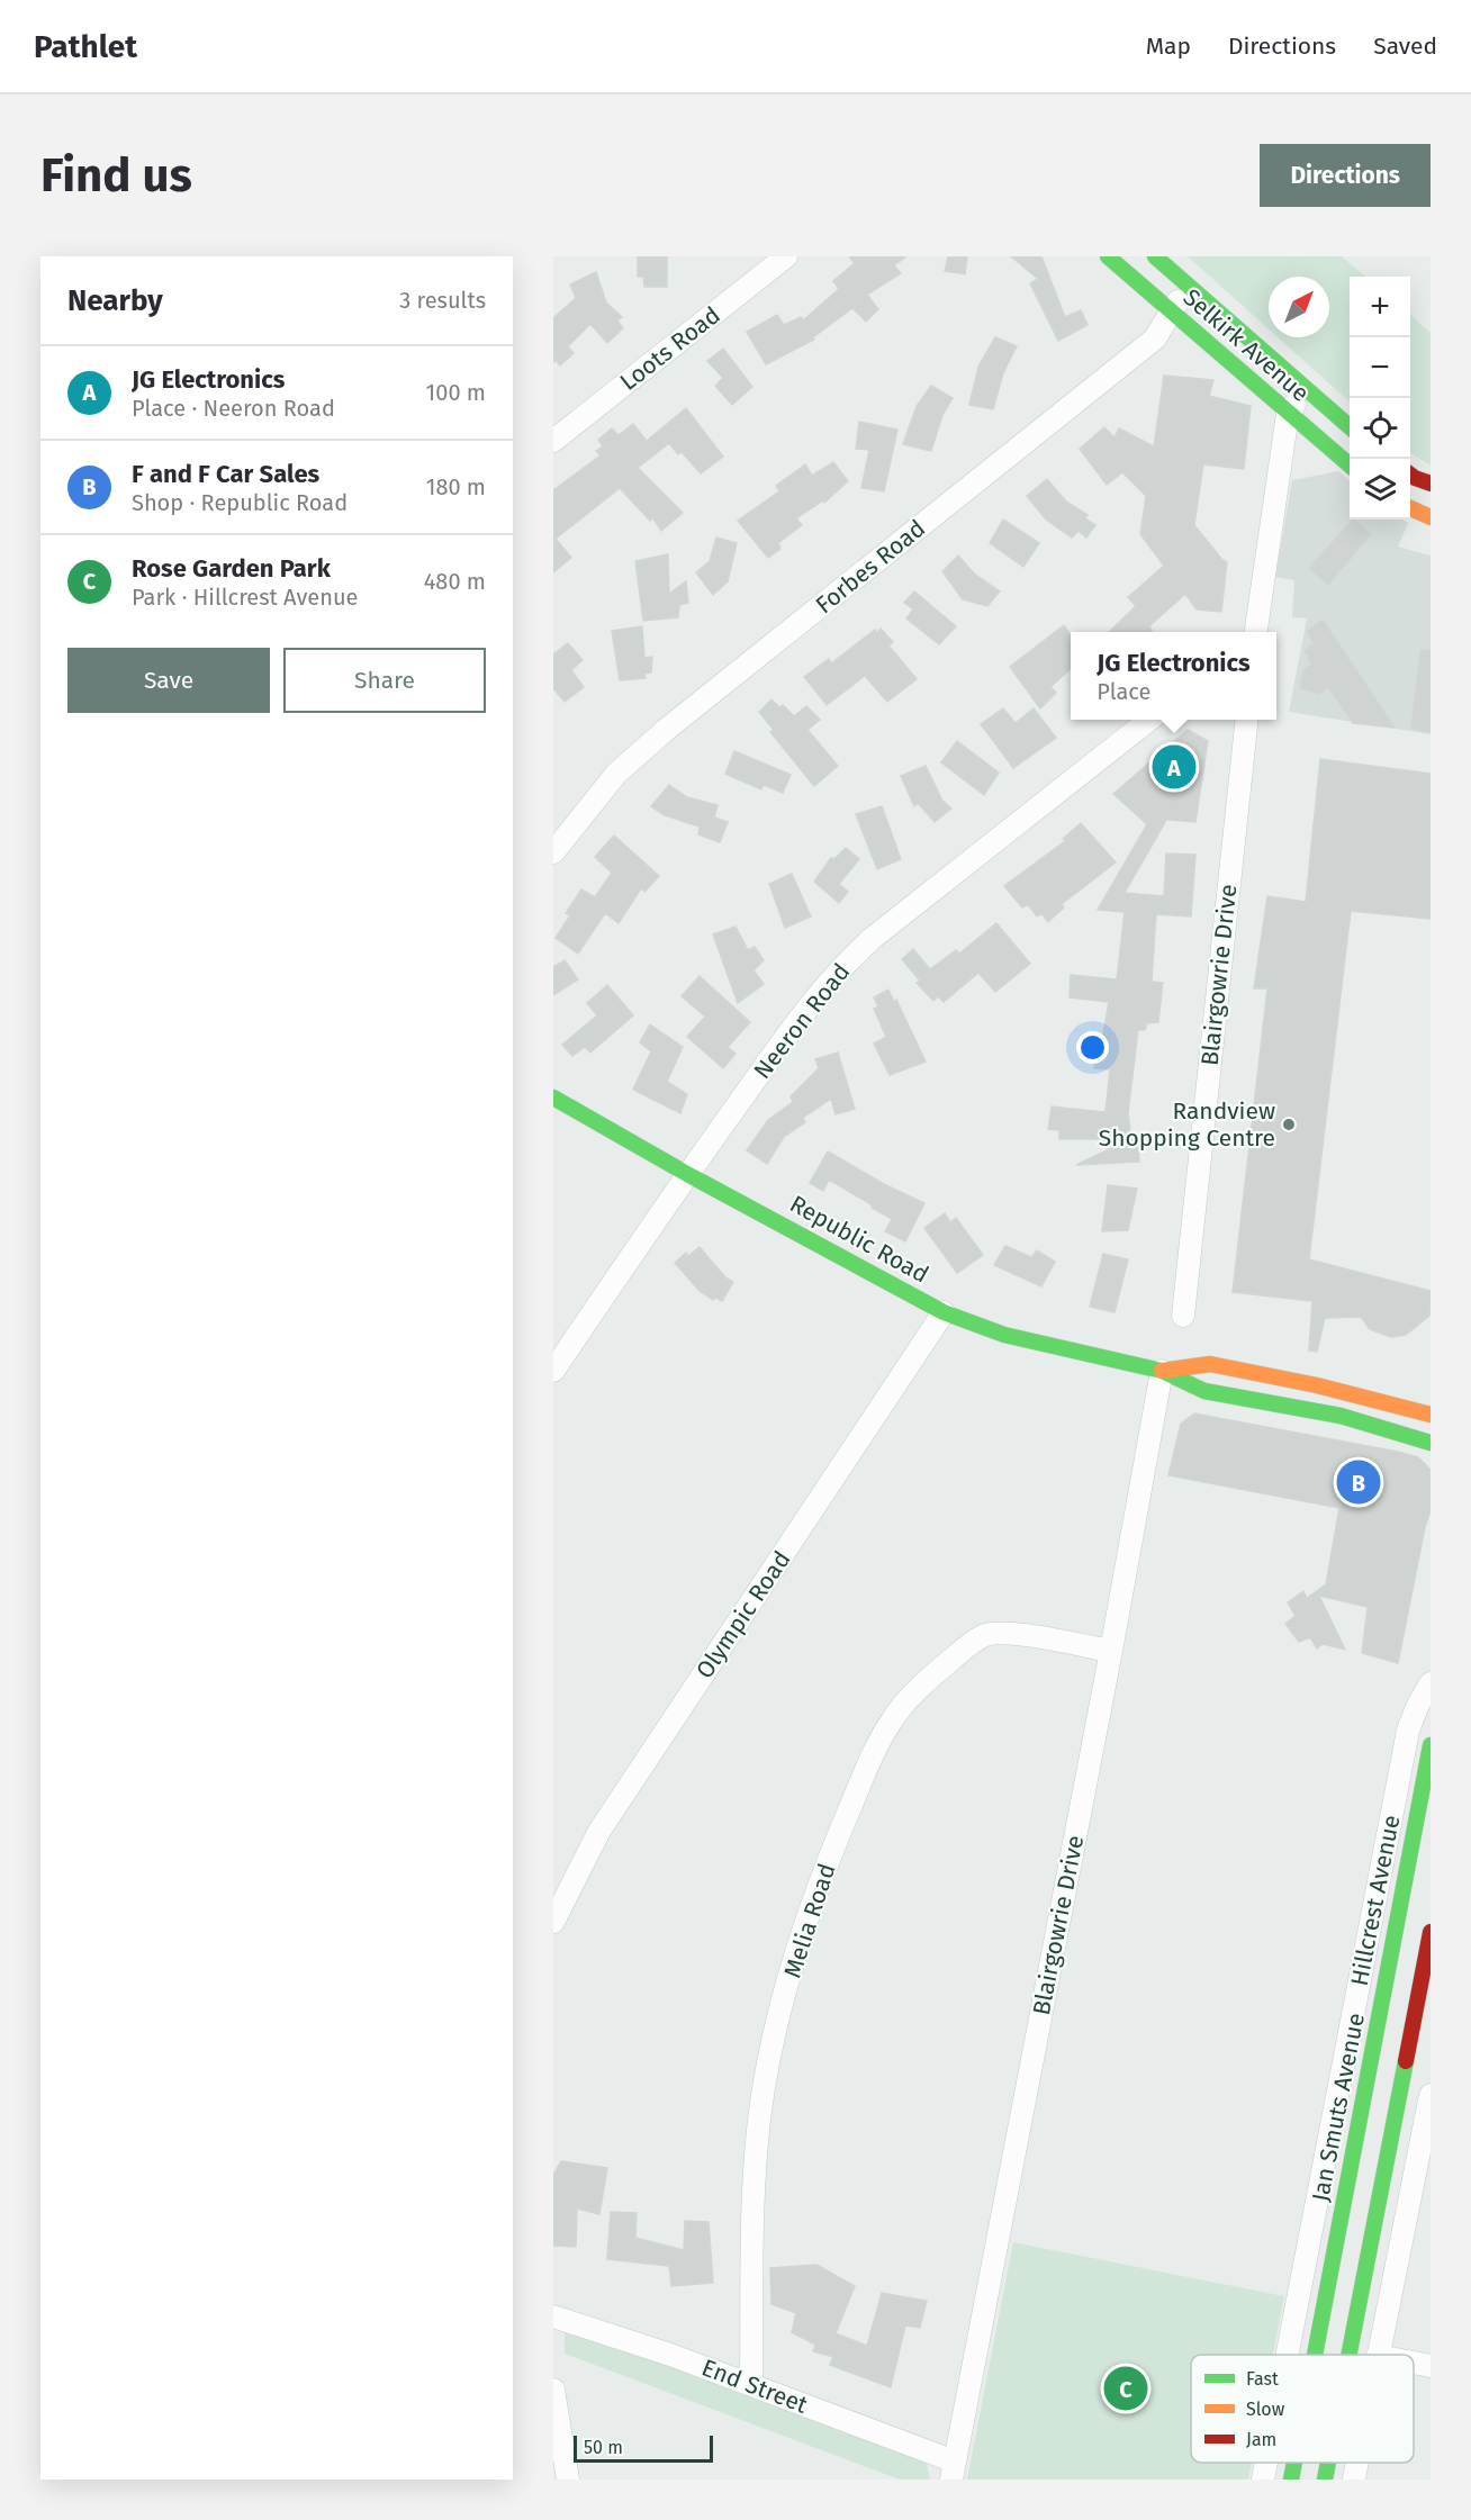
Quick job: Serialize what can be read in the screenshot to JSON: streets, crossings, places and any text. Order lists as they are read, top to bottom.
{
  "streets": {
    "main road": ["Selkirk Avenue", "Republic Road", "Jan Smuts Avenue"],
    "street": [
      "Loots Road",
      "Forbes Road",
      "Blairgowrie Drive",
      "Neeron Road",
      "Olympic Road",
      "Hillcrest Avenue",
      "Melia Road",
      "End Street"
    ]
  },
  "crossings": [
    ["Selkirk Avenue", "Forbes Road"],
    ["Blairgowrie Drive", "Republic Road"],
    ["Blairgowrie Drive", "Melia Road"],
    ["Blairgowrie Drive", "End Street"],
    ["Neeron Road", "Republic Road"],
    ["Republic Road", "Olympic Road"],
    ["Melia Road", "End Street"]
  ],
  "places": ["Randview Shopping Centre"],
  "legend": ["Fast", "Slow", "Jam"],
  "scale_bar": "50 m",
  "north": "top right",
  "page": {
    "header": "Pathlet",
    "nav": ["Map", "Directions", "Saved"],
    "buttons": [
      "Directions",
      ["Save", "Share"]
    ],
    "title": "Find us",
    "heading": ["Nearby", "3 results"],
    "map_buttons": ["+", "−"],
    "list": [
      {
        "mark": "A",
        "name": "JG Electronics",
        "note": "Place · Neeron Road",
        "value": "100 m"
      },
      {
        "mark": "B",
        "name": "F and F Car Sales",
        "note": "Shop · Republic Road",
        "value": "180 m"
      },
      {
        "mark": "C",
        "name": "Rose Garden Park",
        "note": "Park · Hillcrest Avenue",
        "value": "480 m"
      }
    ],
    "popup": ["JG Electronics", "Place"],
    "pins": ["A", "B", "C"],
    "scale": "50 m"
  }
}
